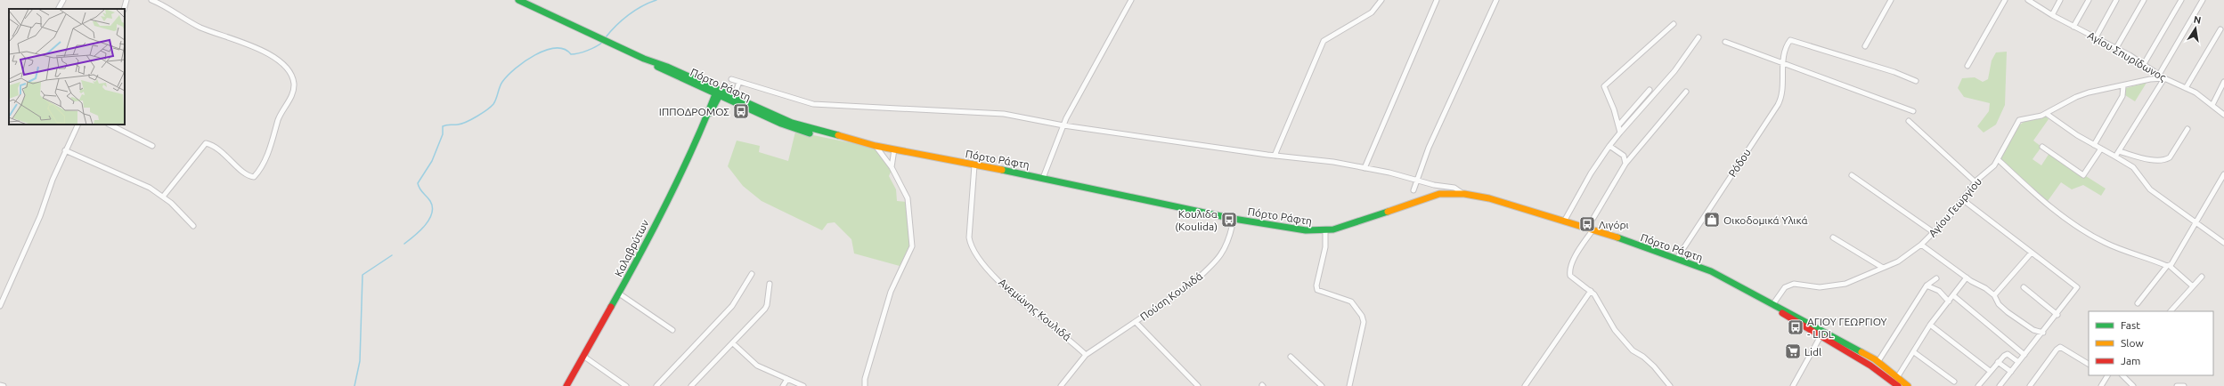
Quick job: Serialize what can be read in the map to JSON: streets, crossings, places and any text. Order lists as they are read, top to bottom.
{
  "streets": {
    "main road": ["Πόρτο Ράφτη", "Καλαβρύτων"],
    "street": [
      "Αγίου Σπυρίδωνος",
      "Ρόδου",
      "Αγίου Γεωργίου",
      "Πούση Κουλιδά",
      "Ανεμώνης Κουλιδά"
    ]
  },
  "crossings": [
    ["Αγίου Σπυρίδωνος", "Αγίου Γεωργίου"],
    ["Πόρτο Ράφτη", "Ρόδου"],
    ["Πόρτο Ράφτη", "Αγίου Γεωργίου"],
    ["Πόρτο Ράφτη", "Καλαβρύτων"],
    ["Πόρτο Ράφτη", "Πούση Κουλιδά"],
    ["Πόρτο Ράφτη", "Ανεμώνης Κουλιδά"],
    ["Πούση Κουλιδά", "Ανεμώνης Κουλιδά"]
  ],
  "places": {
    "bus stop": [
      "ΙΠΠΟΔΡΟΜΟΣ",
      "Κουλιδα (Koulida)",
      "Λιγόρι",
      "ΑΓΙΟΥ ΓΕΩΡΓΙΟΥ - LIDL"
    ],
    "shop": ["Οικοδομικά Υλικά"],
    "supermarket": ["Lidl"]
  },
  "legend": ["Fast", "Slow", "Jam"],
  "north": "top"
}
